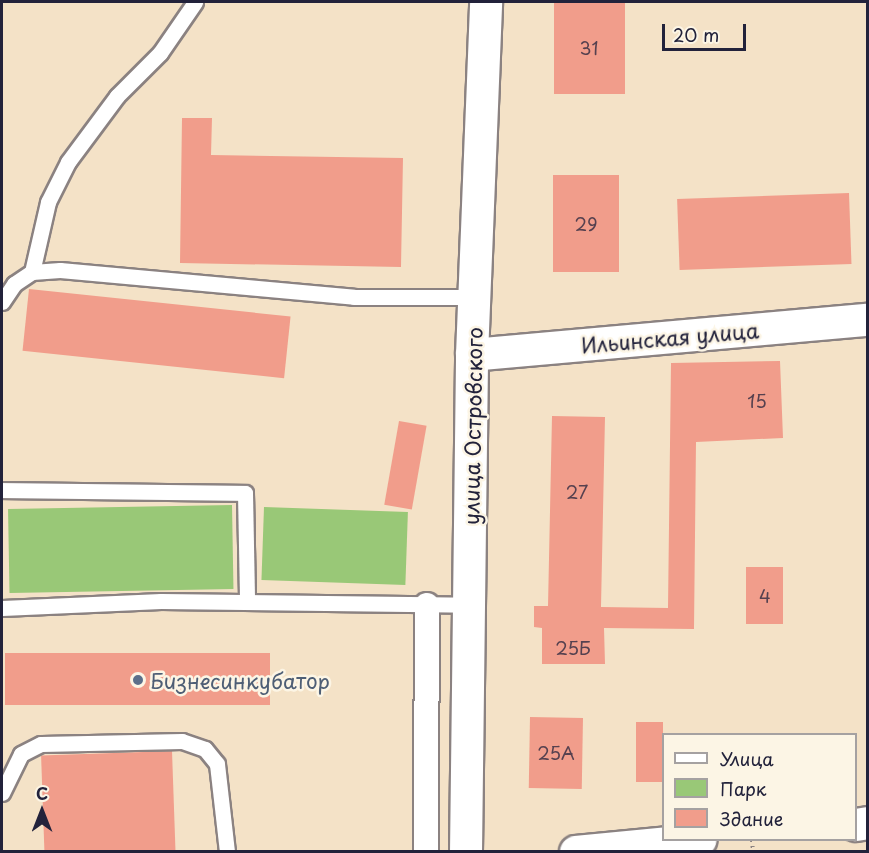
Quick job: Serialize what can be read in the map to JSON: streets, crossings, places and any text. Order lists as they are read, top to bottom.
{
  "streets": {
    "street": ["Ильинская улица", "улица Островского"]
  },
  "crossings": [
    ["Ильинская улица", "улица Островского"]
  ],
  "places": ["Бизнесинкубатор"],
  "house_numbers": [
    "31",
    "29",
    "15",
    "27",
    "4",
    "25Б",
    "25А"
  ],
  "legend": ["Улица", "Парк", "Здание"],
  "scale_bar": "20 m",
  "north": "top"
}
